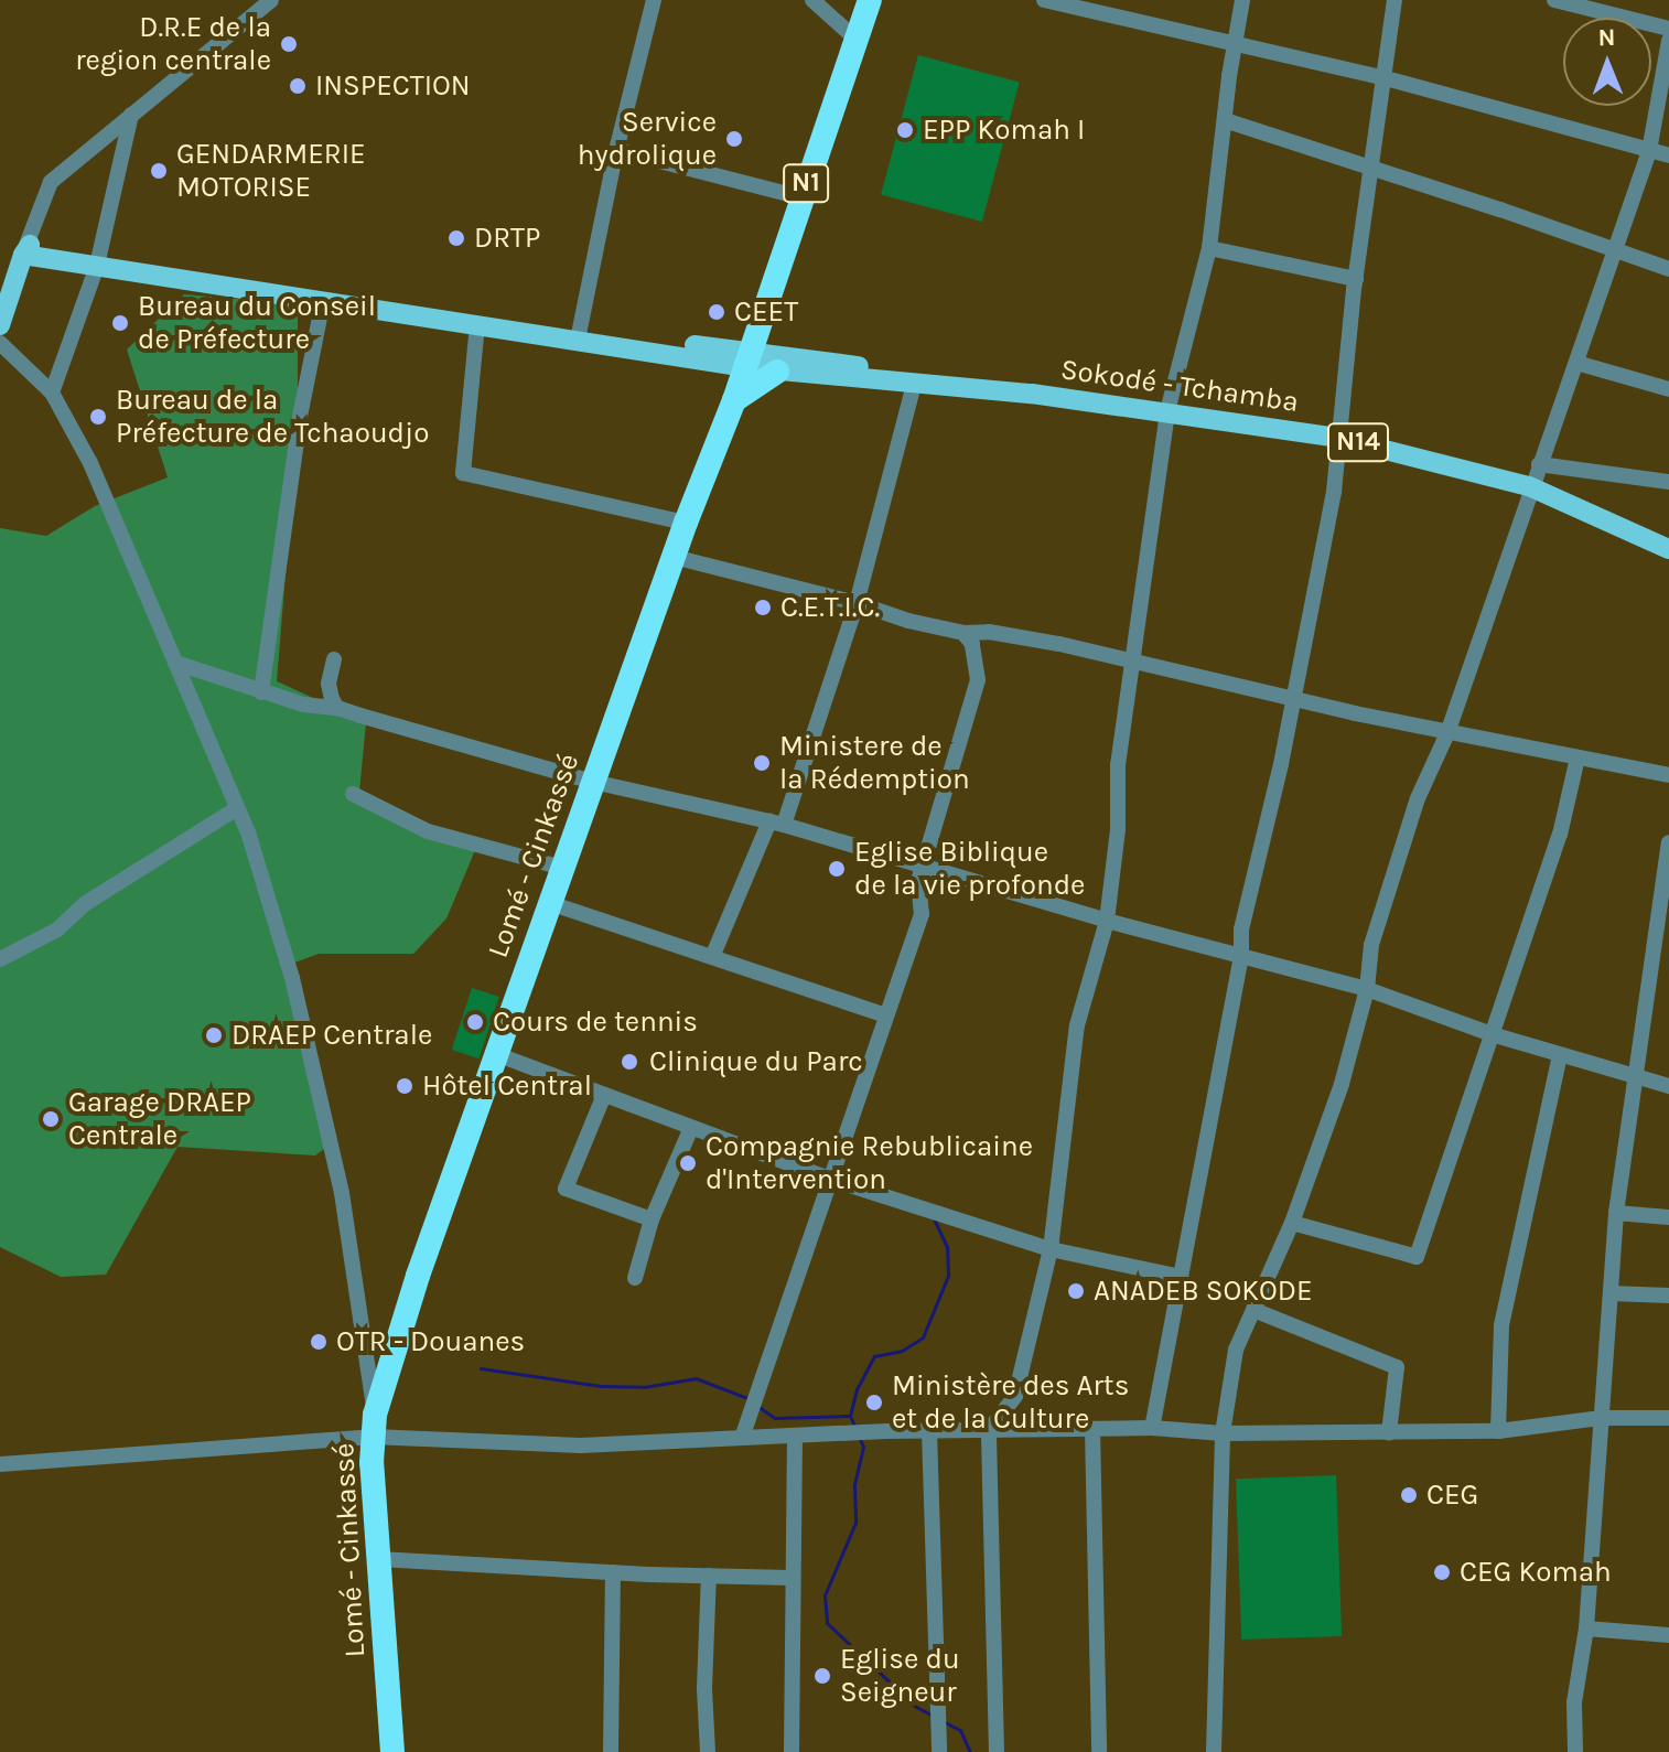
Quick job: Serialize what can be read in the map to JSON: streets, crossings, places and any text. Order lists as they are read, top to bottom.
{
  "streets": {
    "highway": ["N1", "Lomé - Cinkassé"],
    "main road": ["Sokodé - Tchamba", "N14"]
  },
  "crossings": [
    ["Sokodé - Tchamba", "Lomé - Cinkassé"]
  ],
  "places": [
    "D.R.E de la region centrale",
    "INSPECTION",
    "EPP Komah I",
    "Service hydrolique",
    "GENDARMERIE MOTORISE",
    "DRTP",
    "CEET",
    "Bureau du Conseil de Préfecture",
    "Bureau de la Préfecture de Tchaoudjo",
    "C.E.T.I.C.",
    "Ministere de la Rédemption",
    "Eglise Biblique de la vie profonde",
    "Cours de tennis",
    "DRAEP Centrale",
    "Clinique du Parc",
    "Hôtel Central",
    "Garage DRAEP Centrale",
    "Compagnie Rebublicaine d'Intervention",
    "ANADEB SOKODE",
    "OTR - Douanes",
    "Ministère des Arts et de la Culture",
    "CEG",
    "CEG Komah",
    "Eglise du Seigneur"
  ],
  "north": "top"
}
